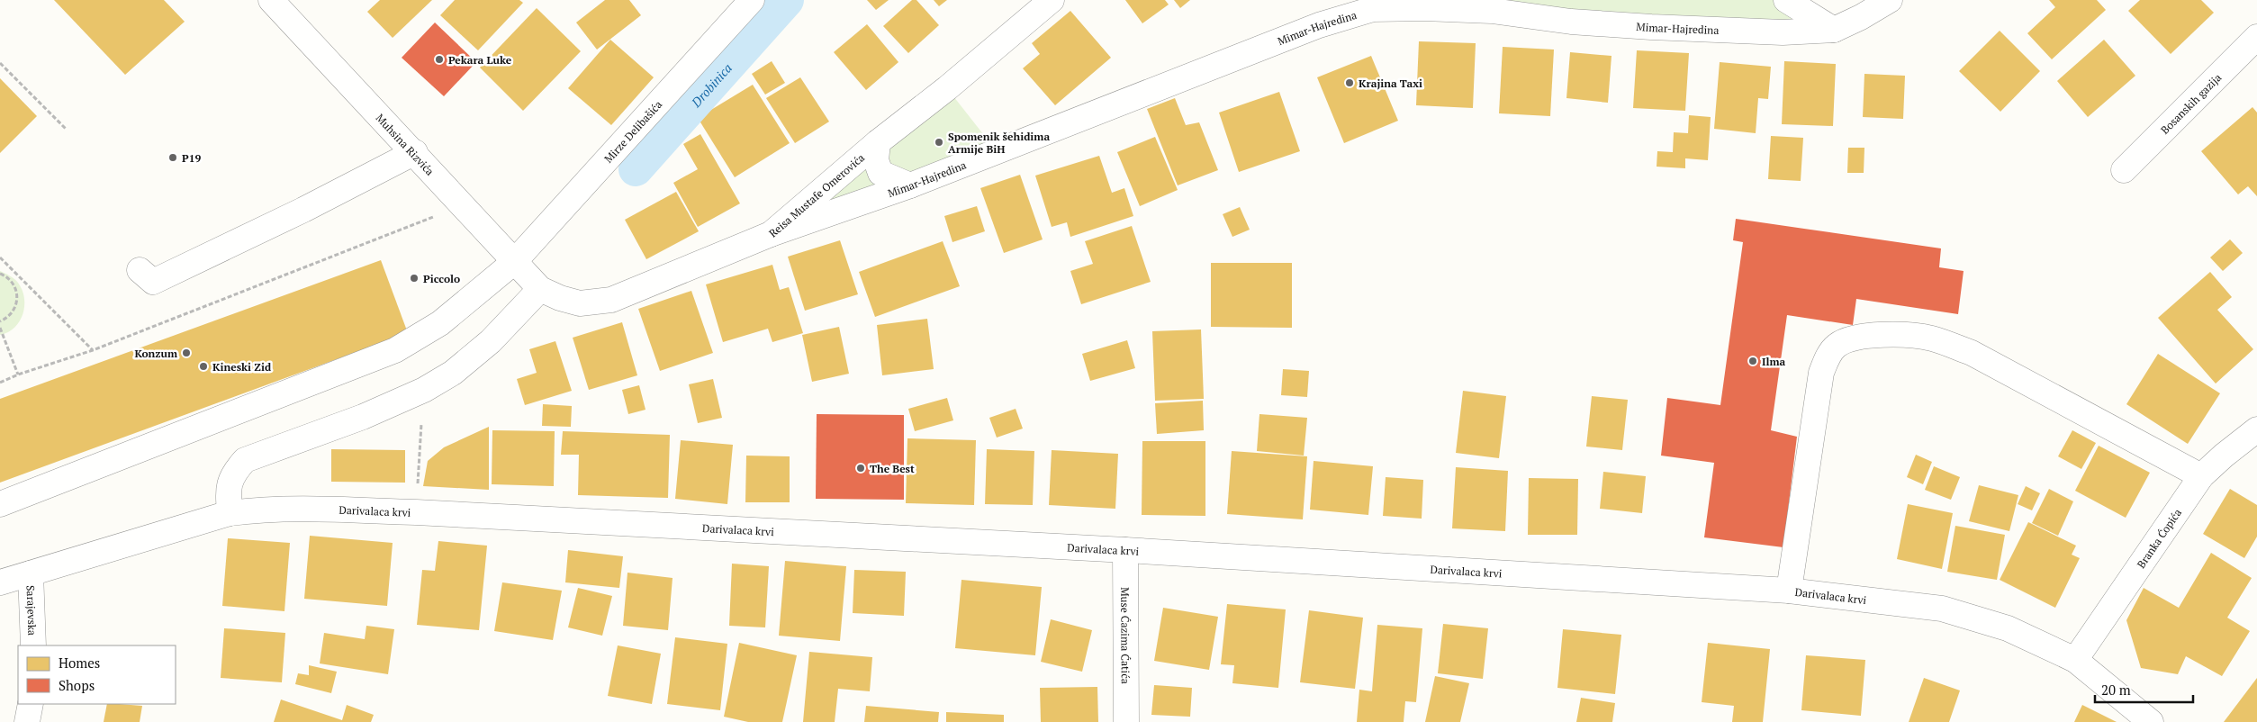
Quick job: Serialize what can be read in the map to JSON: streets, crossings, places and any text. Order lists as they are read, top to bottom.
{
  "streets": {
    "street": [
      "Mimar-Hajredina",
      "Bosanskih gazija",
      "Mirze Delibašića",
      "Muhsina Rizvića",
      "Reisa Mustafe Omerovića",
      "Darivalaca krvi",
      "Branka Ćopića",
      "Sarajevska",
      "Muse Ćazima Ćatića"
    ]
  },
  "crossings": [
    ["Mimar-Hajredina", "Reisa Mustafe Omerovića"],
    ["Mirze Delibašića", "Muhsina Rizvića"],
    ["Muhsina Rizvića", "Reisa Mustafe Omerovića"],
    ["Darivalaca krvi", "Branka Ćopića"],
    ["Darivalaca krvi", "Sarajevska"],
    ["Darivalaca krvi", "Muse Ćazima Ćatića"]
  ],
  "water": ["Drobinica"],
  "places": [
    "Pekara Luke",
    "Krajina Taxi",
    "Spomenik šehidima Armije BiH",
    "P19",
    "Piccolo",
    "Konzum",
    "Ilma",
    "Kineski Zid",
    "The Best"
  ],
  "legend": ["Homes", "Shops"],
  "scale_bar": "20 m"
}
